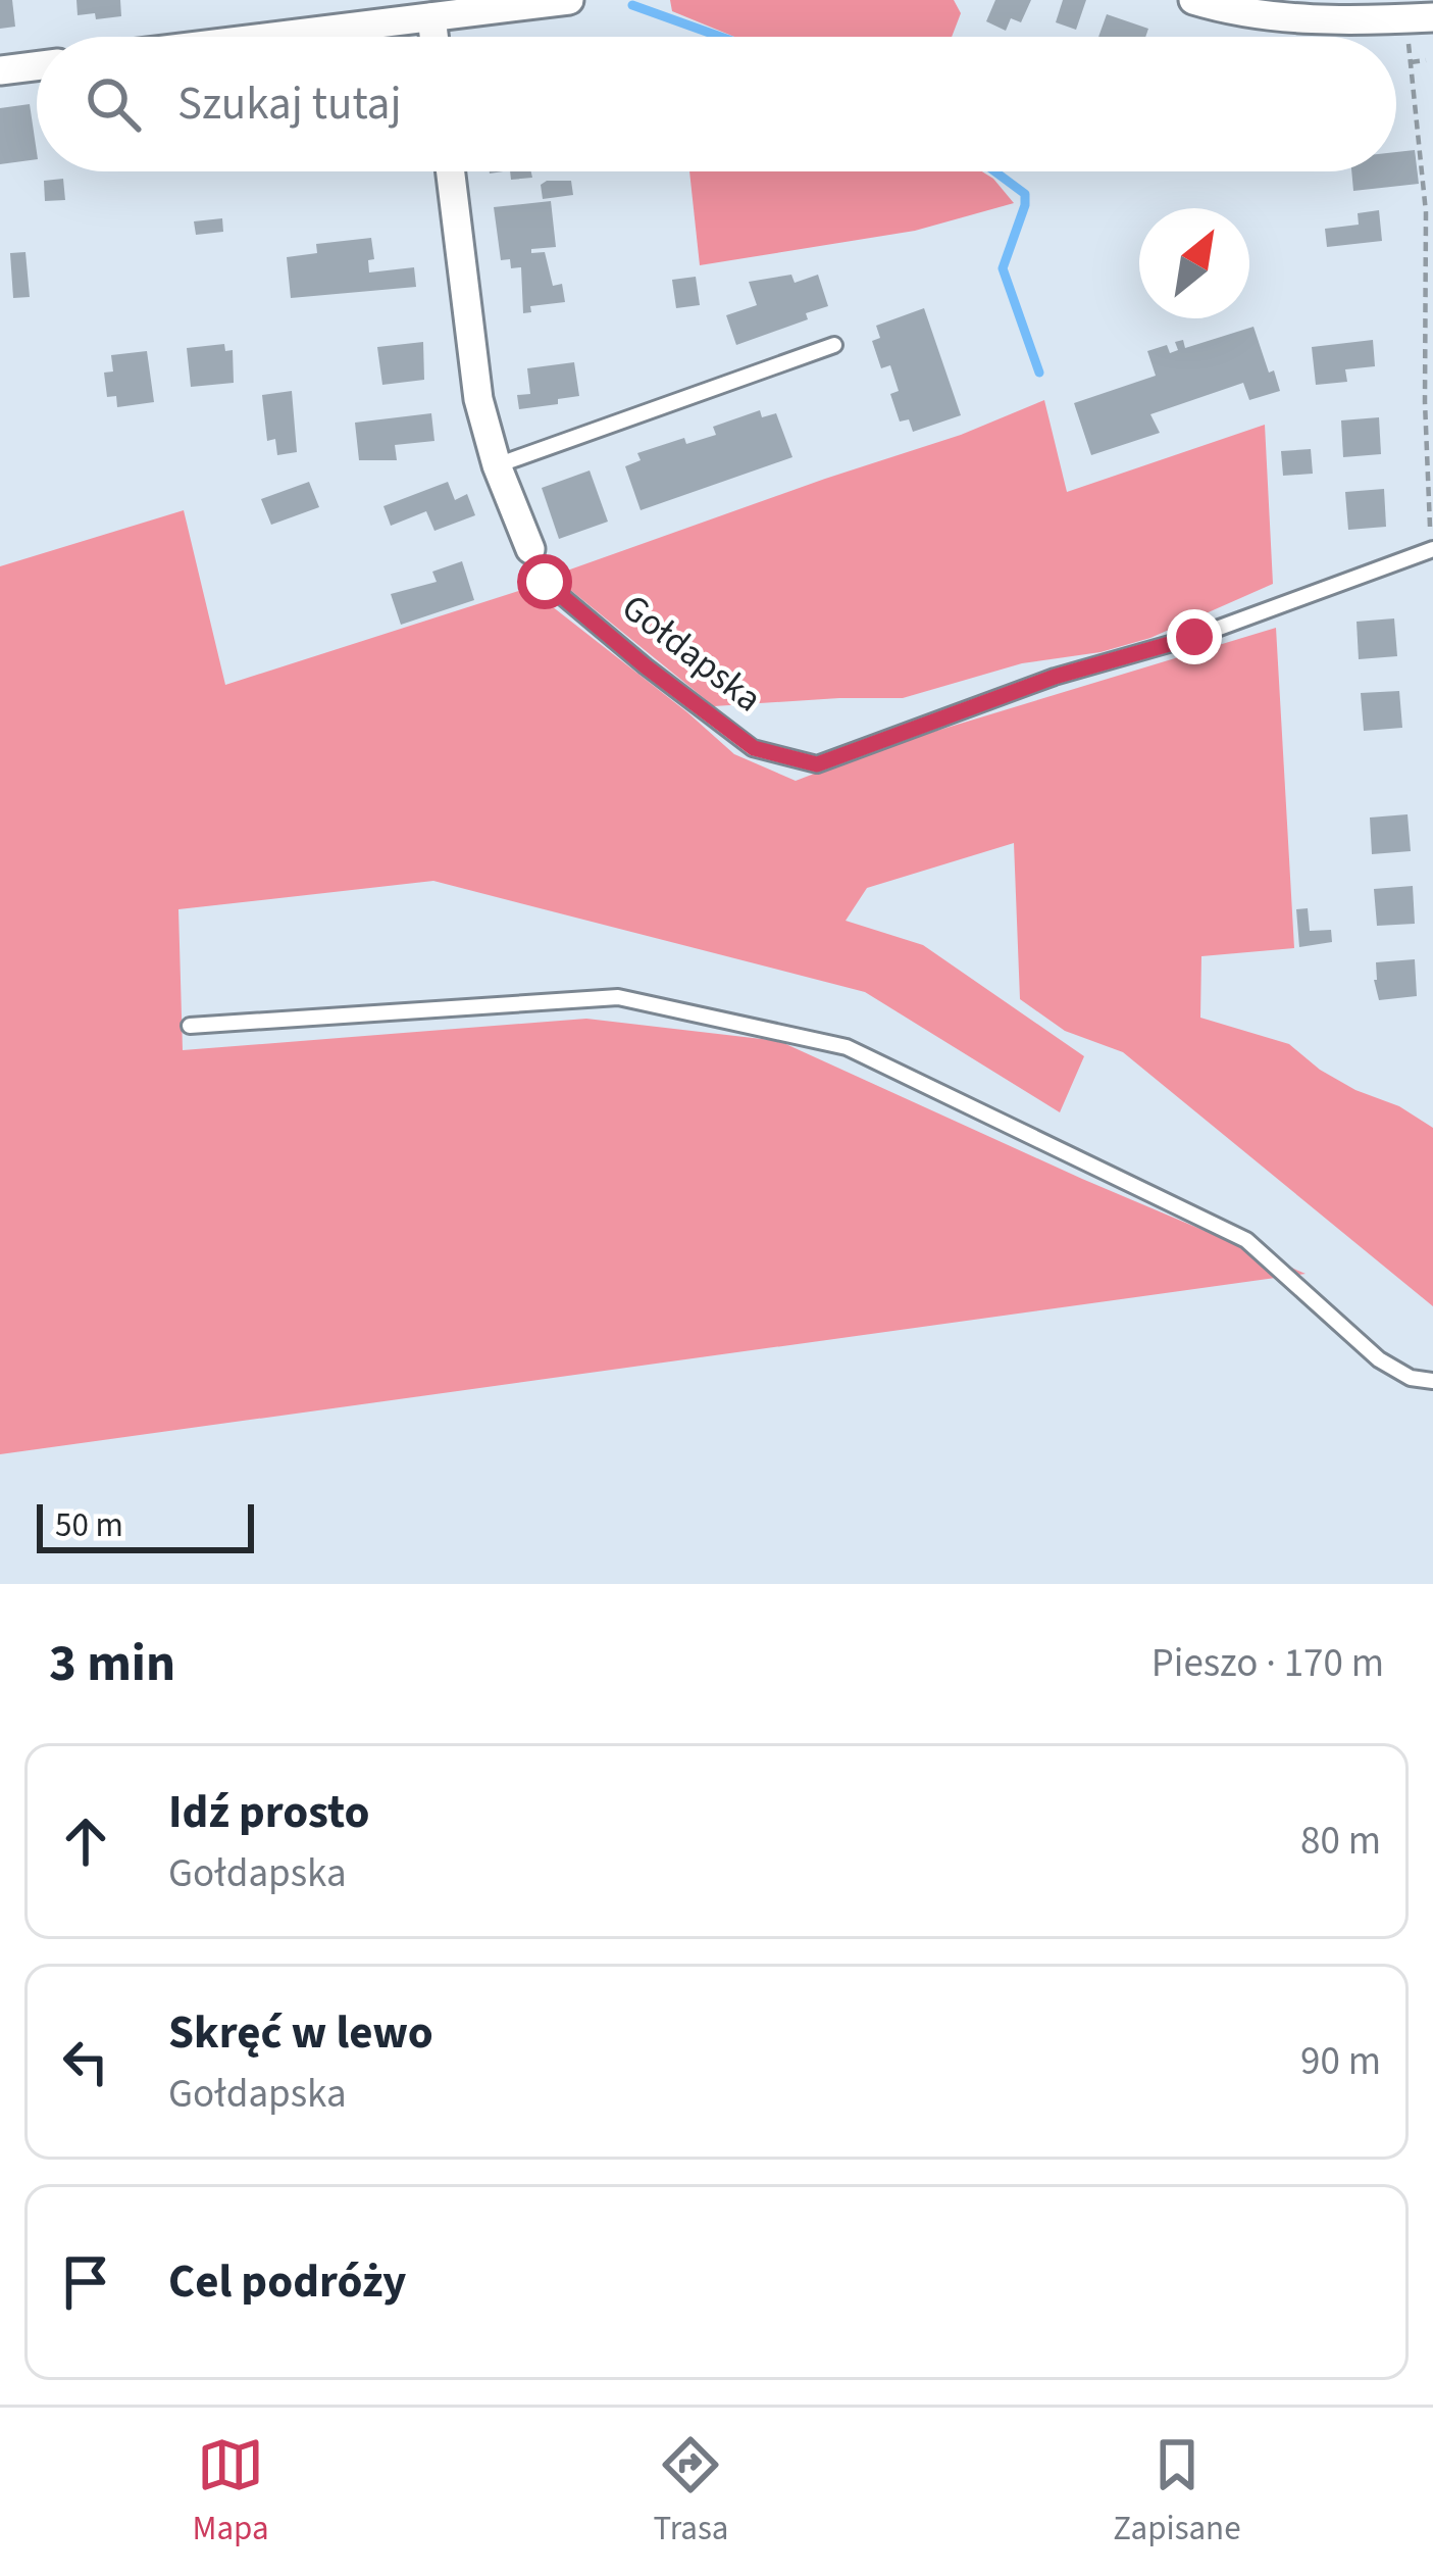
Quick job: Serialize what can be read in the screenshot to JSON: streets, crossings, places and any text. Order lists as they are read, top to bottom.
{
  "streets": {
    "street": ["Gołdapska"]
  },
  "scale_bar": "50 m",
  "north": "top right",
  "page": {
    "search": "Szukaj tutaj",
    "scale": "50 m",
    "heading": ["3 min", "Pieszo · 170 m"],
    "list": [
      ["Idź prosto", "Gołdapska", "80 m"],
      ["Skręć w lewo", "Gołdapska", "90 m"],
      "Cel podróży"
    ],
    "nav": ["Mapa", "Trasa", "Zapisane"]
  }
}
